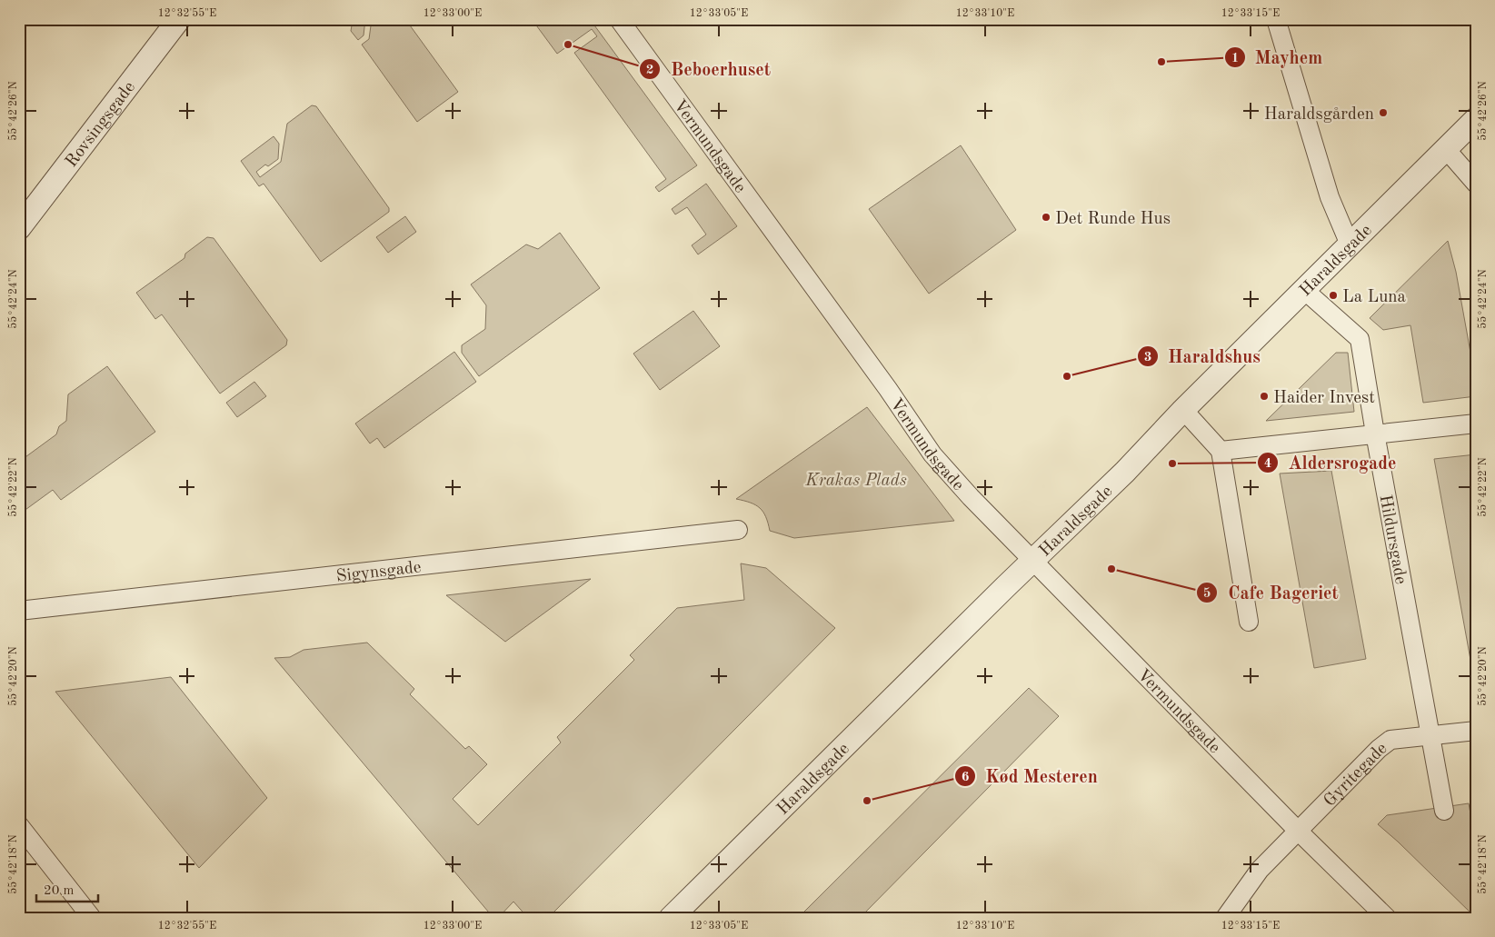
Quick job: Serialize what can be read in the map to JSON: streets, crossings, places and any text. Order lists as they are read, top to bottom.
{
  "streets": {
    "street": [
      "Rovsingsgade",
      "Vermundsgade",
      "Haraldsgade",
      "Hildursgade",
      "Sigynsgade",
      "Gyritegade"
    ]
  },
  "crossings": [
    ["Vermundsgade", "Haraldsgade"],
    ["Vermundsgade", "Gyritegade"],
    ["Haraldsgade", "Hildursgade"],
    ["Hildursgade", "Gyritegade"]
  ],
  "parks": ["Krakas Plads"],
  "places": [
    "Beboerhuset",
    "Mayhem",
    "Haraldsgården",
    "Det Runde Hus",
    "La Luna",
    "Haraldshus",
    "Haider Invest",
    "Aldersrogade",
    "Cafe Bageriet",
    "Kød Mesteren"
  ],
  "scale_bar": "20 m",
  "coordinates": [
    "12°32'55\"E",
    "12°33'00\"E",
    "12°33'05\"E",
    "12°33'10\"E",
    "12°33'15\"E",
    "55°42'26\"N",
    "55°42'24\"N",
    "55°42'22\"N",
    "55°42'20\"N",
    "55°42'18\"N"
  ]
}
